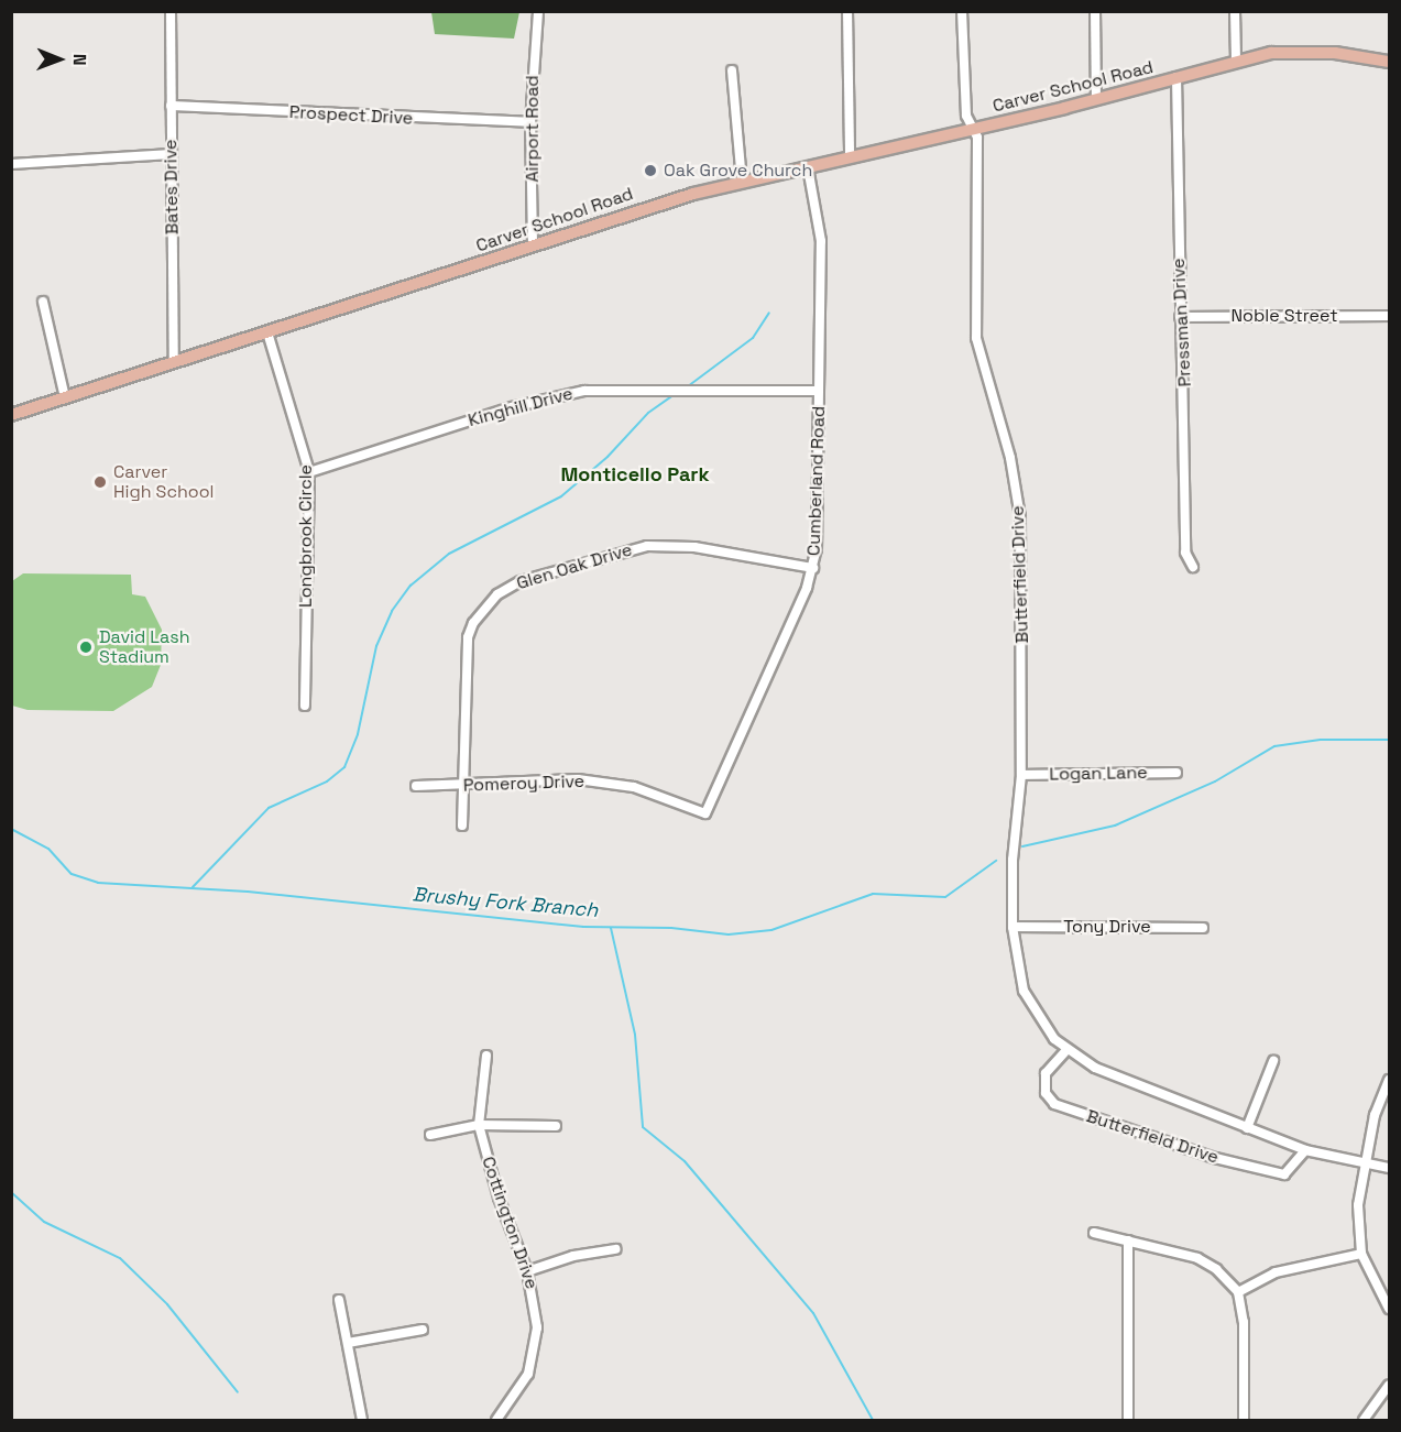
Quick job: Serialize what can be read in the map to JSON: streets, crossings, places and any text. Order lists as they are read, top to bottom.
{
  "streets": {
    "main road": ["Carver School Road"],
    "street": [
      "Prospect Drive",
      "Airport Road",
      "Bates Drive",
      "Noble Street",
      "Pressman Drive",
      "Kinghill Drive",
      "Cumberland Road",
      "Longbrook Circle",
      "Glen Oak Drive",
      "Butterfield Drive",
      "Logan Lane",
      "Pomeroy Drive",
      "Tony Drive",
      "Cottington Drive"
    ]
  },
  "crossings": [
    ["Carver School Road", "Airport Road"],
    ["Carver School Road", "Bates Drive"],
    ["Carver School Road", "Pressman Drive"],
    ["Carver School Road", "Cumberland Road"],
    ["Carver School Road", "Longbrook Circle"],
    ["Carver School Road", "Butterfield Drive"],
    ["Prospect Drive", "Airport Road"],
    ["Prospect Drive", "Bates Drive"],
    ["Noble Street", "Pressman Drive"],
    ["Kinghill Drive", "Cumberland Road"],
    ["Kinghill Drive", "Longbrook Circle"],
    ["Cumberland Road", "Glen Oak Drive"],
    ["Cumberland Road", "Pomeroy Drive"],
    ["Glen Oak Drive", "Pomeroy Drive"],
    ["Butterfield Drive", "Logan Lane"],
    ["Butterfield Drive", "Tony Drive"]
  ],
  "districts": ["Monticello Park"],
  "water": ["Brushy Fork Branch"],
  "places": ["Oak Grove Church", "Carver High School", "David Lash Stadium"],
  "north": "right"
}
